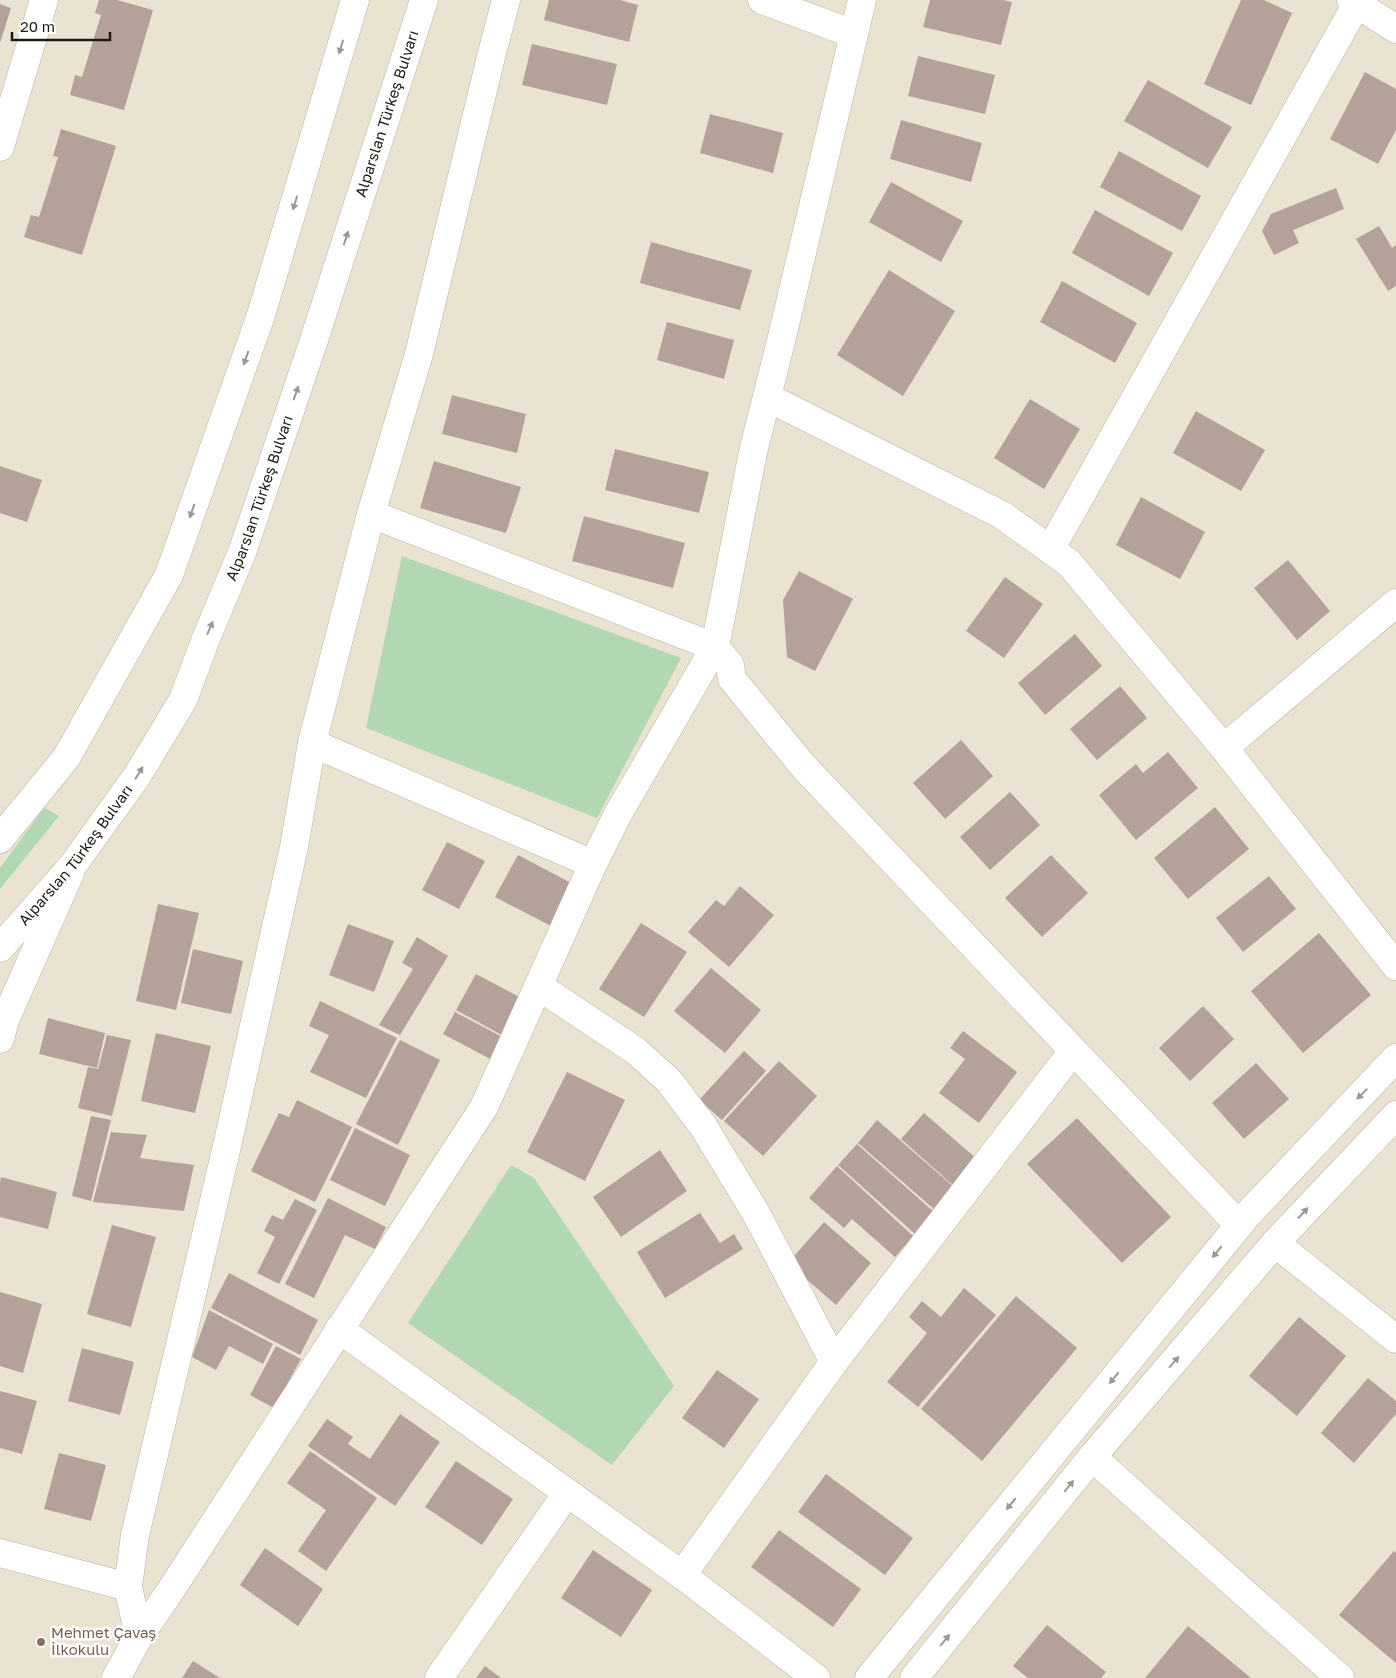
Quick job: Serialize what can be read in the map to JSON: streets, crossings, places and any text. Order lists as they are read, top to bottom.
{
  "streets": {
    "street": ["Alparslan Türkeş Bulvarı"]
  },
  "places": ["Mehmet Çavaş İlkokulu"],
  "scale_bar": "20 m"
}
